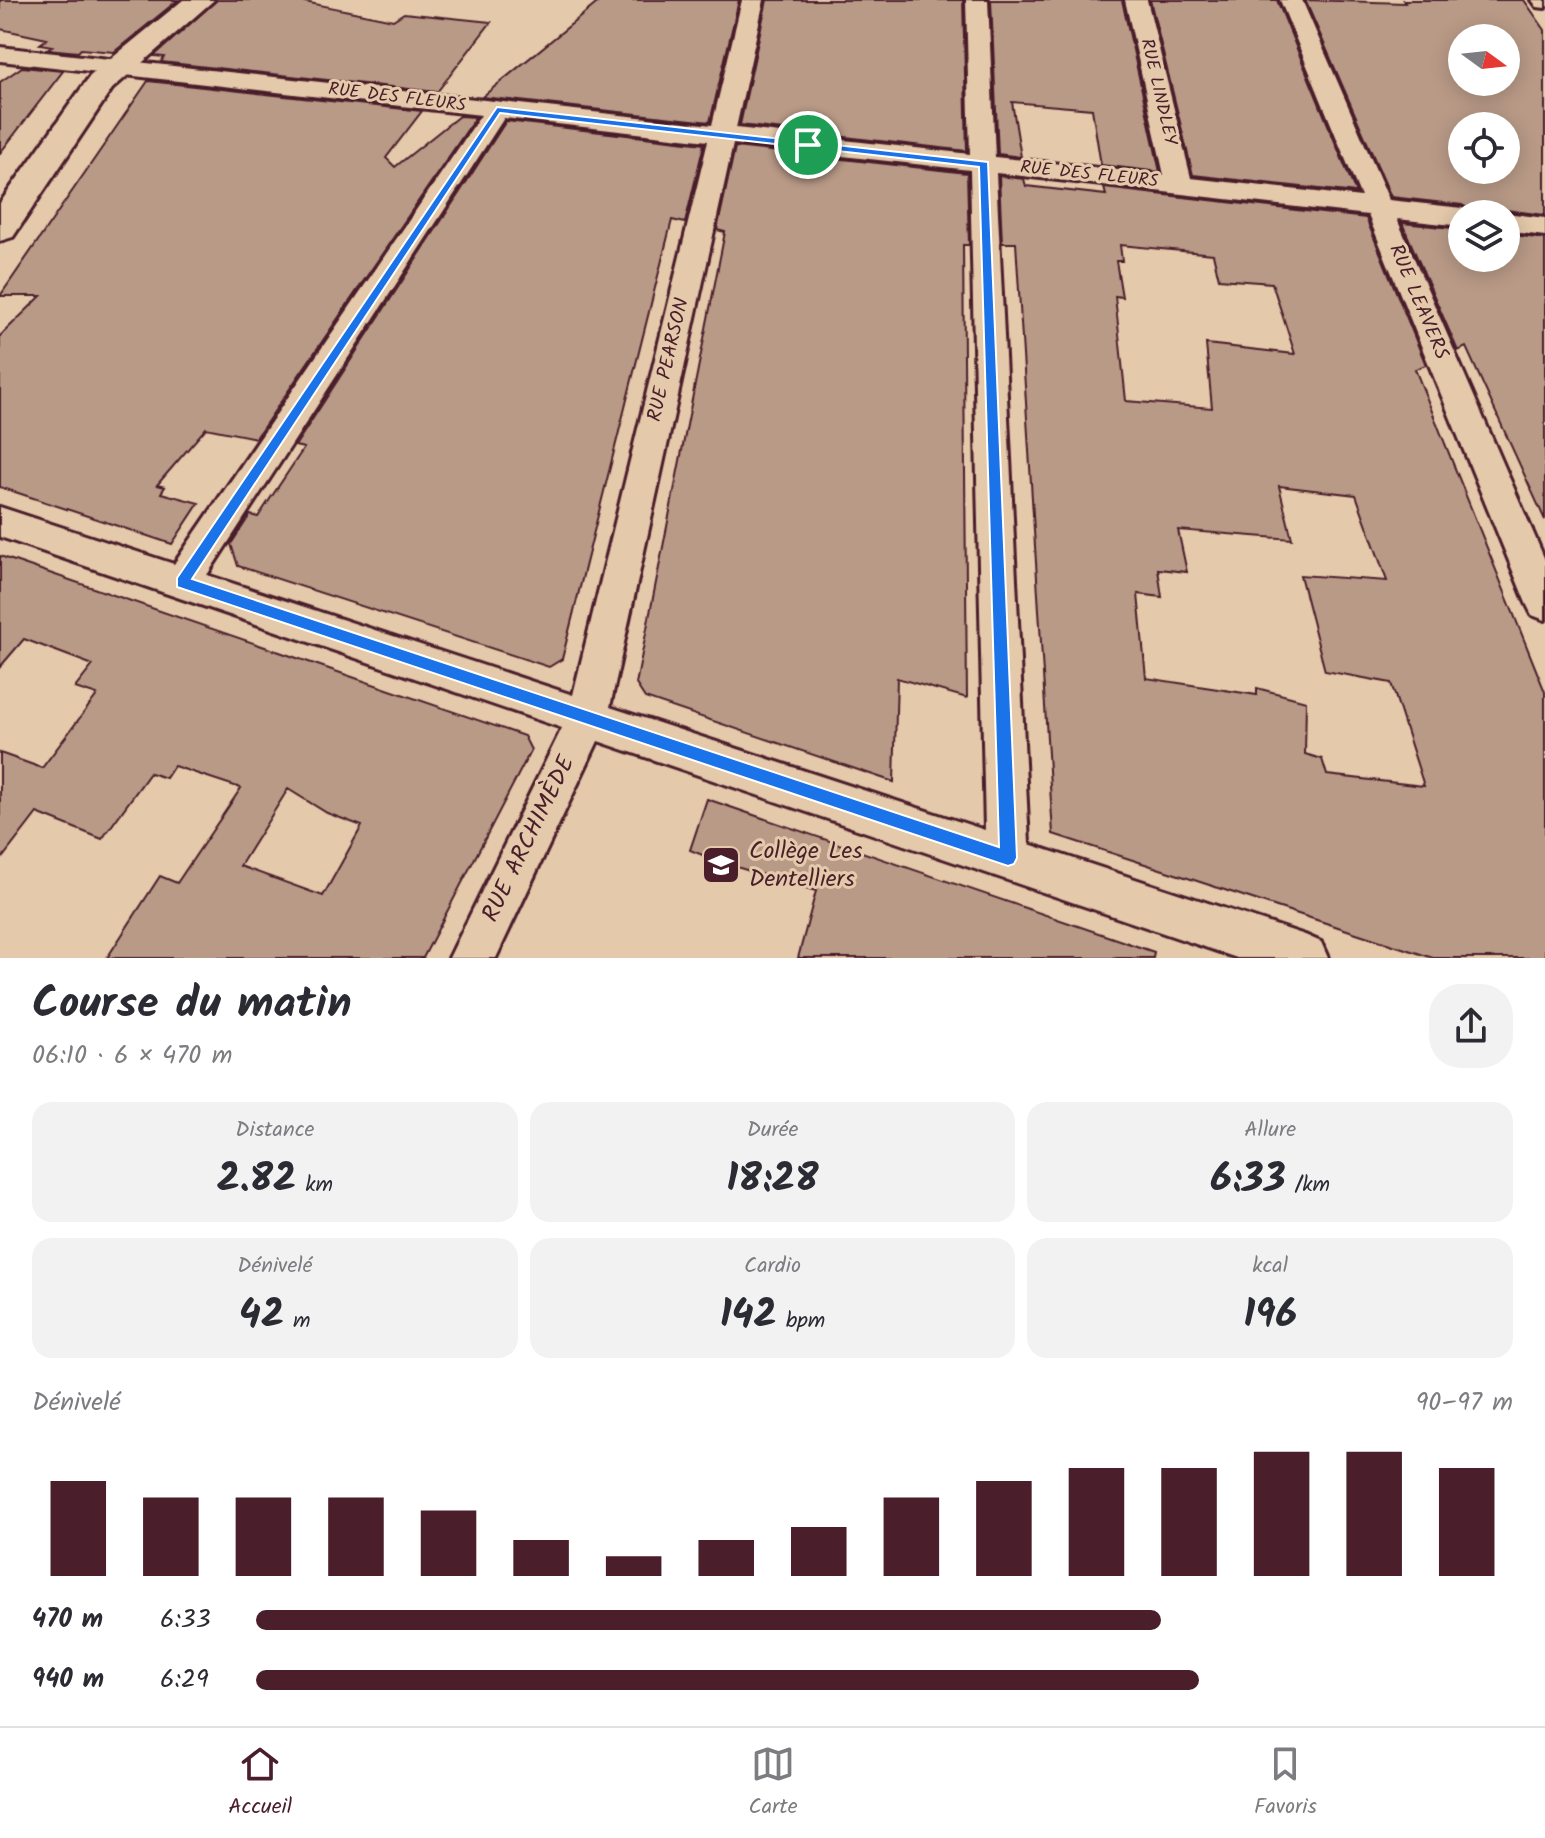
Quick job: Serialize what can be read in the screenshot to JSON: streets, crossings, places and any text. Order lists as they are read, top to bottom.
{
  "streets": {
    "street": [
      "RUE LINDLEY",
      "RUE DES FLEURS",
      "RUE LEAVERS",
      "RUE PEARSON",
      "RUE ARCHIMÈDE"
    ]
  },
  "crossings": [
    ["RUE LINDLEY", "RUE DES FLEURS"],
    ["RUE DES FLEURS", "RUE LEAVERS"],
    ["RUE DES FLEURS", "RUE PEARSON"],
    ["RUE PEARSON", "RUE ARCHIMÈDE"]
  ],
  "places": {
    "school or university": ["Collège Les Dentelliers"]
  },
  "north": "right",
  "page": {
    "heading": ["Course du matin", "06:10 · 6 × 470 m"],
    "stats": [
      ["Distance", "2.82 km"],
      ["Durée", "18:28"],
      ["Allure", "6:33 /km"],
      ["Dénivelé", "42 m"],
      ["Cardio", "142 bpm"],
      ["kcal", "196"]
    ],
    "chart": ["Dénivelé", "90–97 m"],
    "list": [
      {
        "name": "470 m",
        "note": "6:33"
      },
      {
        "name": "940 m",
        "note": "6:29"
      }
    ],
    "tabs": ["Accueil", "Carte", "Favoris"]
  }
}
